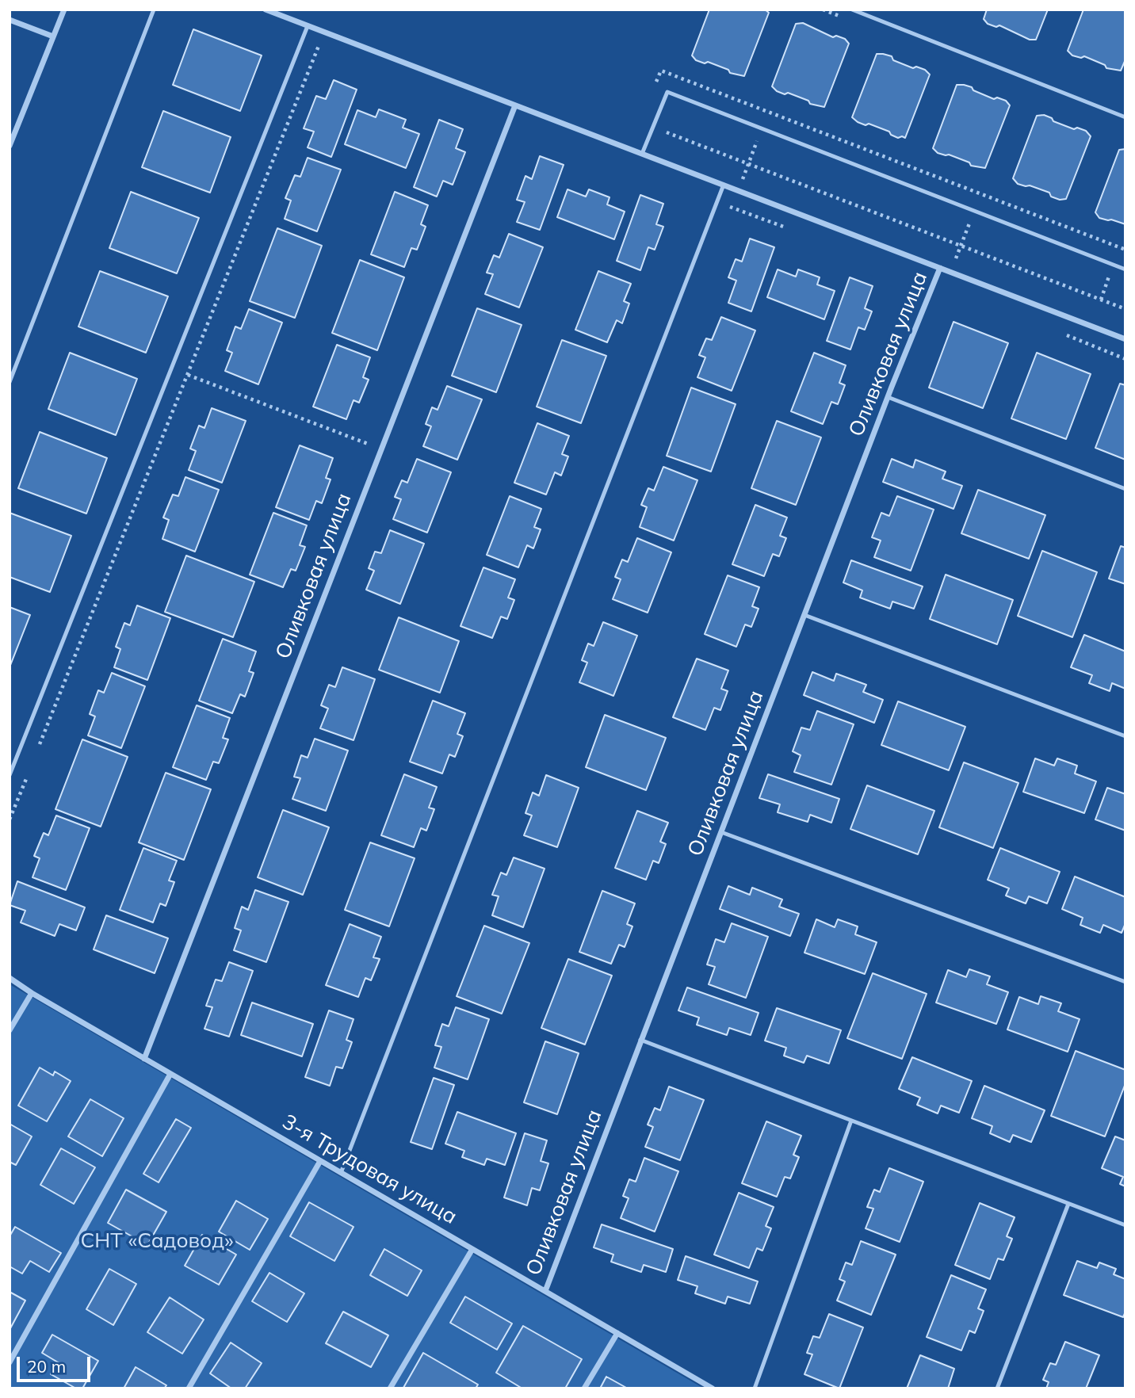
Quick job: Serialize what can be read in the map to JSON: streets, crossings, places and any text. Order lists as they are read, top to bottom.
{
  "streets": {
    "street": ["Оливковая улица", "3-я Трудовая улица"]
  },
  "crossings": [
    ["Оливковая улица", "3-я Трудовая улица"]
  ],
  "parks": ["СНТ «Садовод»"],
  "scale_bar": "20 m"
}
